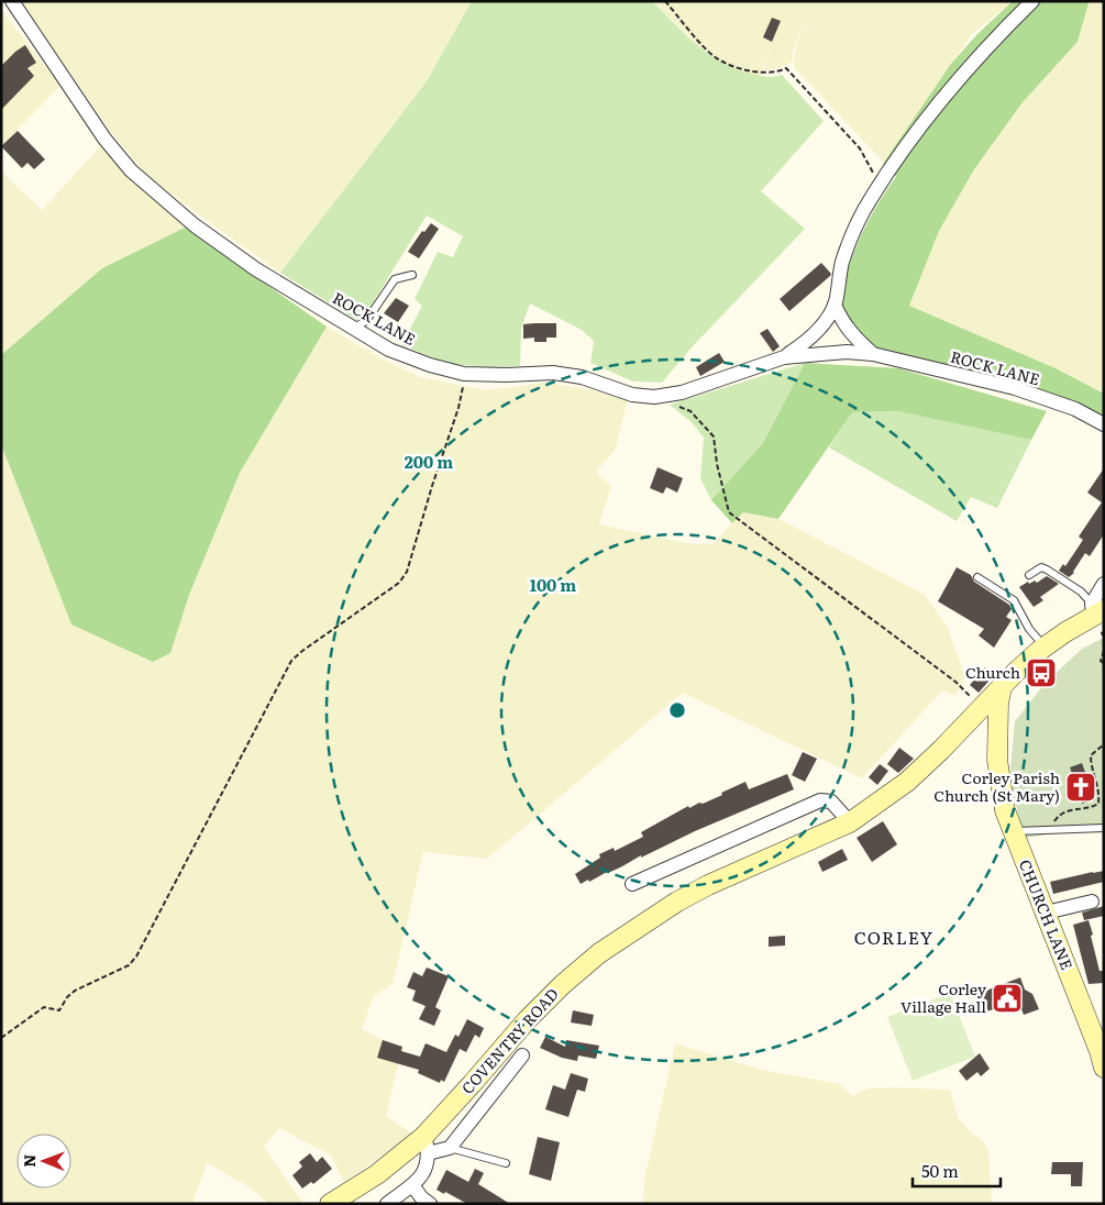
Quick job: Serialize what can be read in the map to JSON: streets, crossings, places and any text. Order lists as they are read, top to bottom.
{
  "streets": {
    "main road": ["CHURCH LANE", "COVENTRY ROAD"],
    "street": ["ROCK LANE"]
  },
  "crossings": [
    ["CHURCH LANE", "COVENTRY ROAD"]
  ],
  "districts": ["CORLEY"],
  "places": {
    "bus stop": ["Church"],
    "church": ["Corley Parish Church (St Mary)"],
    "public building": ["Corley Village Hall"]
  },
  "scale_bar": "50 m",
  "north": "left",
  "rings": ["200 m", "100 m"]
}
